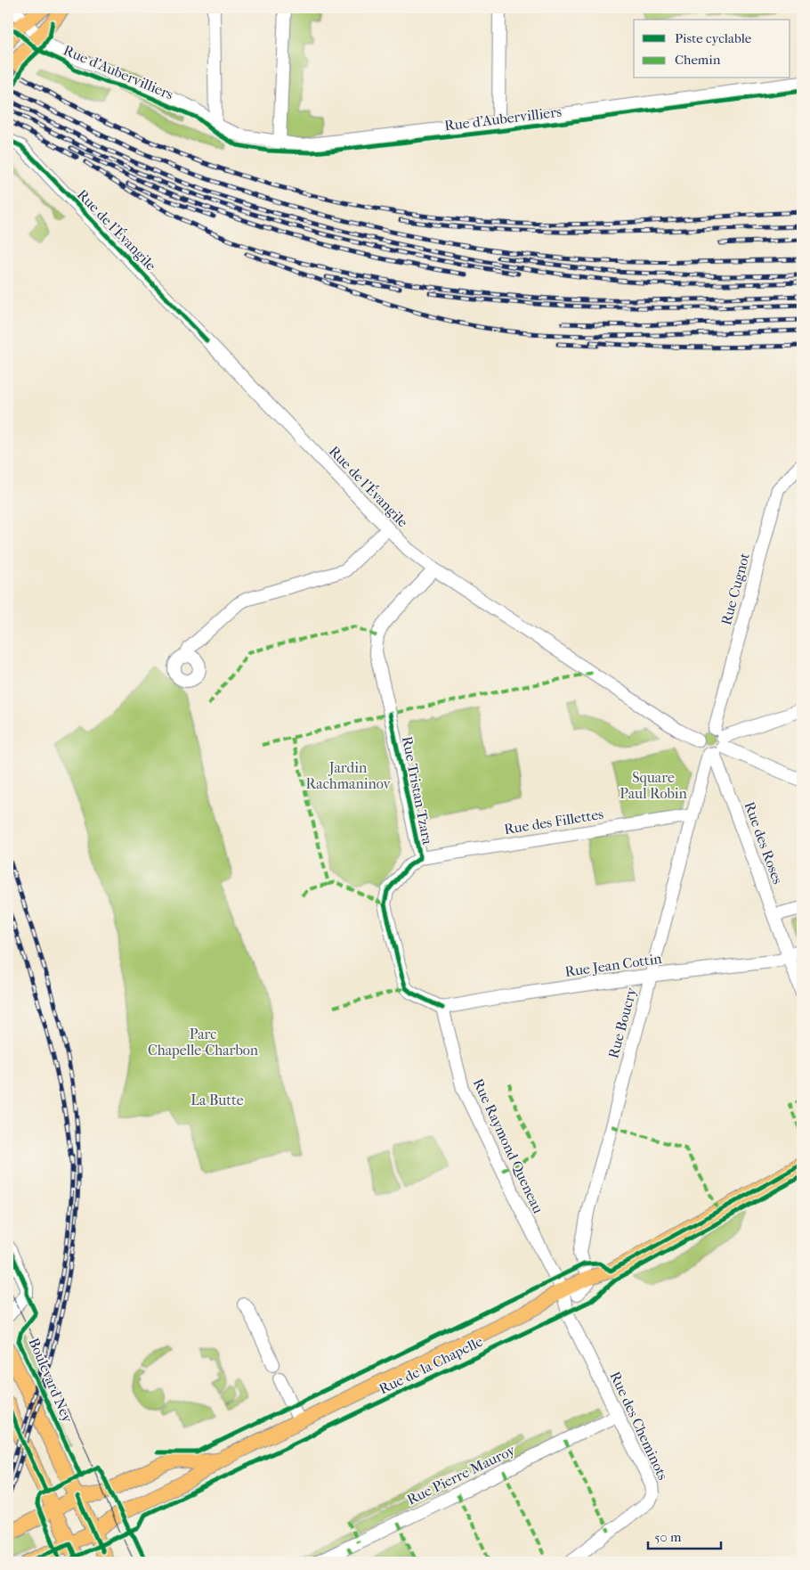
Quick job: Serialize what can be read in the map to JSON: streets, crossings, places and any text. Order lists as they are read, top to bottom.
{
  "streets": {
    "main road": ["Rue de la Chapelle", "Boulevard Ney"],
    "street": [
      "Rue d'Aubervilliers",
      "Rue de l'Évangile",
      "Rue Cugnot",
      "Rue Tristan Tzara",
      "Rue des Fillettes",
      "Rue des Roses",
      "Rue Jean Cottin",
      "Rue Boucry",
      "Rue Raymond Queneau",
      "Rue des Cheminots",
      "Rue Pierre Mauroy"
    ]
  },
  "crossings": [
    ["Rue de l'Évangile", "Rue Tristan Tzara"],
    ["Rue Cugnot", "Rue des Roses"],
    ["Rue Cugnot", "Rue Boucry"],
    ["Rue Tristan Tzara", "Rue des Fillettes"],
    ["Rue Tristan Tzara", "Rue Jean Cottin"],
    ["Rue Tristan Tzara", "Rue Raymond Queneau"],
    ["Rue des Fillettes", "Rue Boucry"],
    ["Rue des Roses", "Rue Jean Cottin"],
    ["Rue des Roses", "Rue Boucry"],
    ["Rue Jean Cottin", "Rue Boucry"],
    ["Rue Jean Cottin", "Rue Raymond Queneau"],
    ["Rue Boucry", "Rue de la Chapelle"],
    ["Rue Raymond Queneau", "Rue de la Chapelle"],
    ["Rue Raymond Queneau", "Rue des Cheminots"],
    ["Rue de la Chapelle", "Boulevard Ney"],
    ["Rue de la Chapelle", "Rue des Cheminots"],
    ["Rue des Cheminots", "Rue Pierre Mauroy"]
  ],
  "parks": [
    "Jardin Rachmaninov",
    "Square Paul Robin",
    "Parc Chapelle-Charbon",
    "La Butte"
  ],
  "legend": ["Piste cyclable", "Chemin"],
  "scale_bar": "50 m"
}
